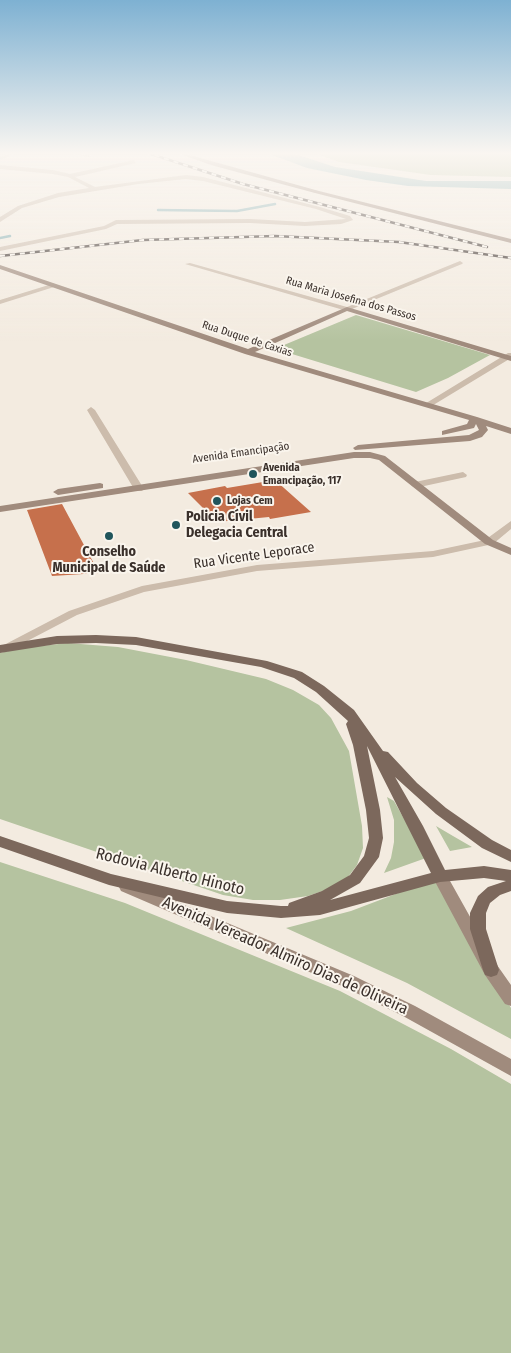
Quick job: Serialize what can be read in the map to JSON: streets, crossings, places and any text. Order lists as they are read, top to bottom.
{
  "streets": {
    "main road": [
      "Rua Maria Josefina dos Passos",
      "Rua Duque de Caxias",
      "Avenida Emancipação",
      "Rodovia Alberto Hinoto",
      "Avenida Vereador Almiro Dias de Oliveira"
    ],
    "street": ["Rua Vicente Leporace"]
  },
  "crossings": [
    ["Rodovia Alberto Hinoto", "Avenida Vereador Almiro Dias de Oliveira"]
  ],
  "places": [
    "Avenida Emancipação, 117",
    "Lojas Cem",
    "Policia Cívil Delegacia Central",
    "Conselho Municipal de Saúde"
  ]
}
